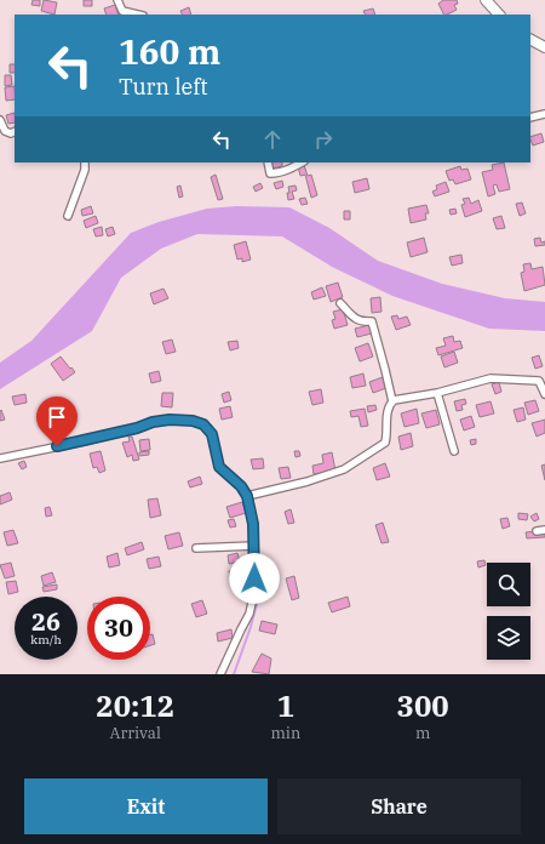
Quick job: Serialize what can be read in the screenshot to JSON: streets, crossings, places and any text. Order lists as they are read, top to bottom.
{
  "page": {
    "turn": ["160 m", "Turn left"],
    "speed": "26 km/h",
    "limit": "30",
    "eta": [
      "20:12",
      "Arrival",
      "1",
      "min",
      "300",
      "m"
    ],
    "buttons": ["Exit", "Share"]
  }
}
